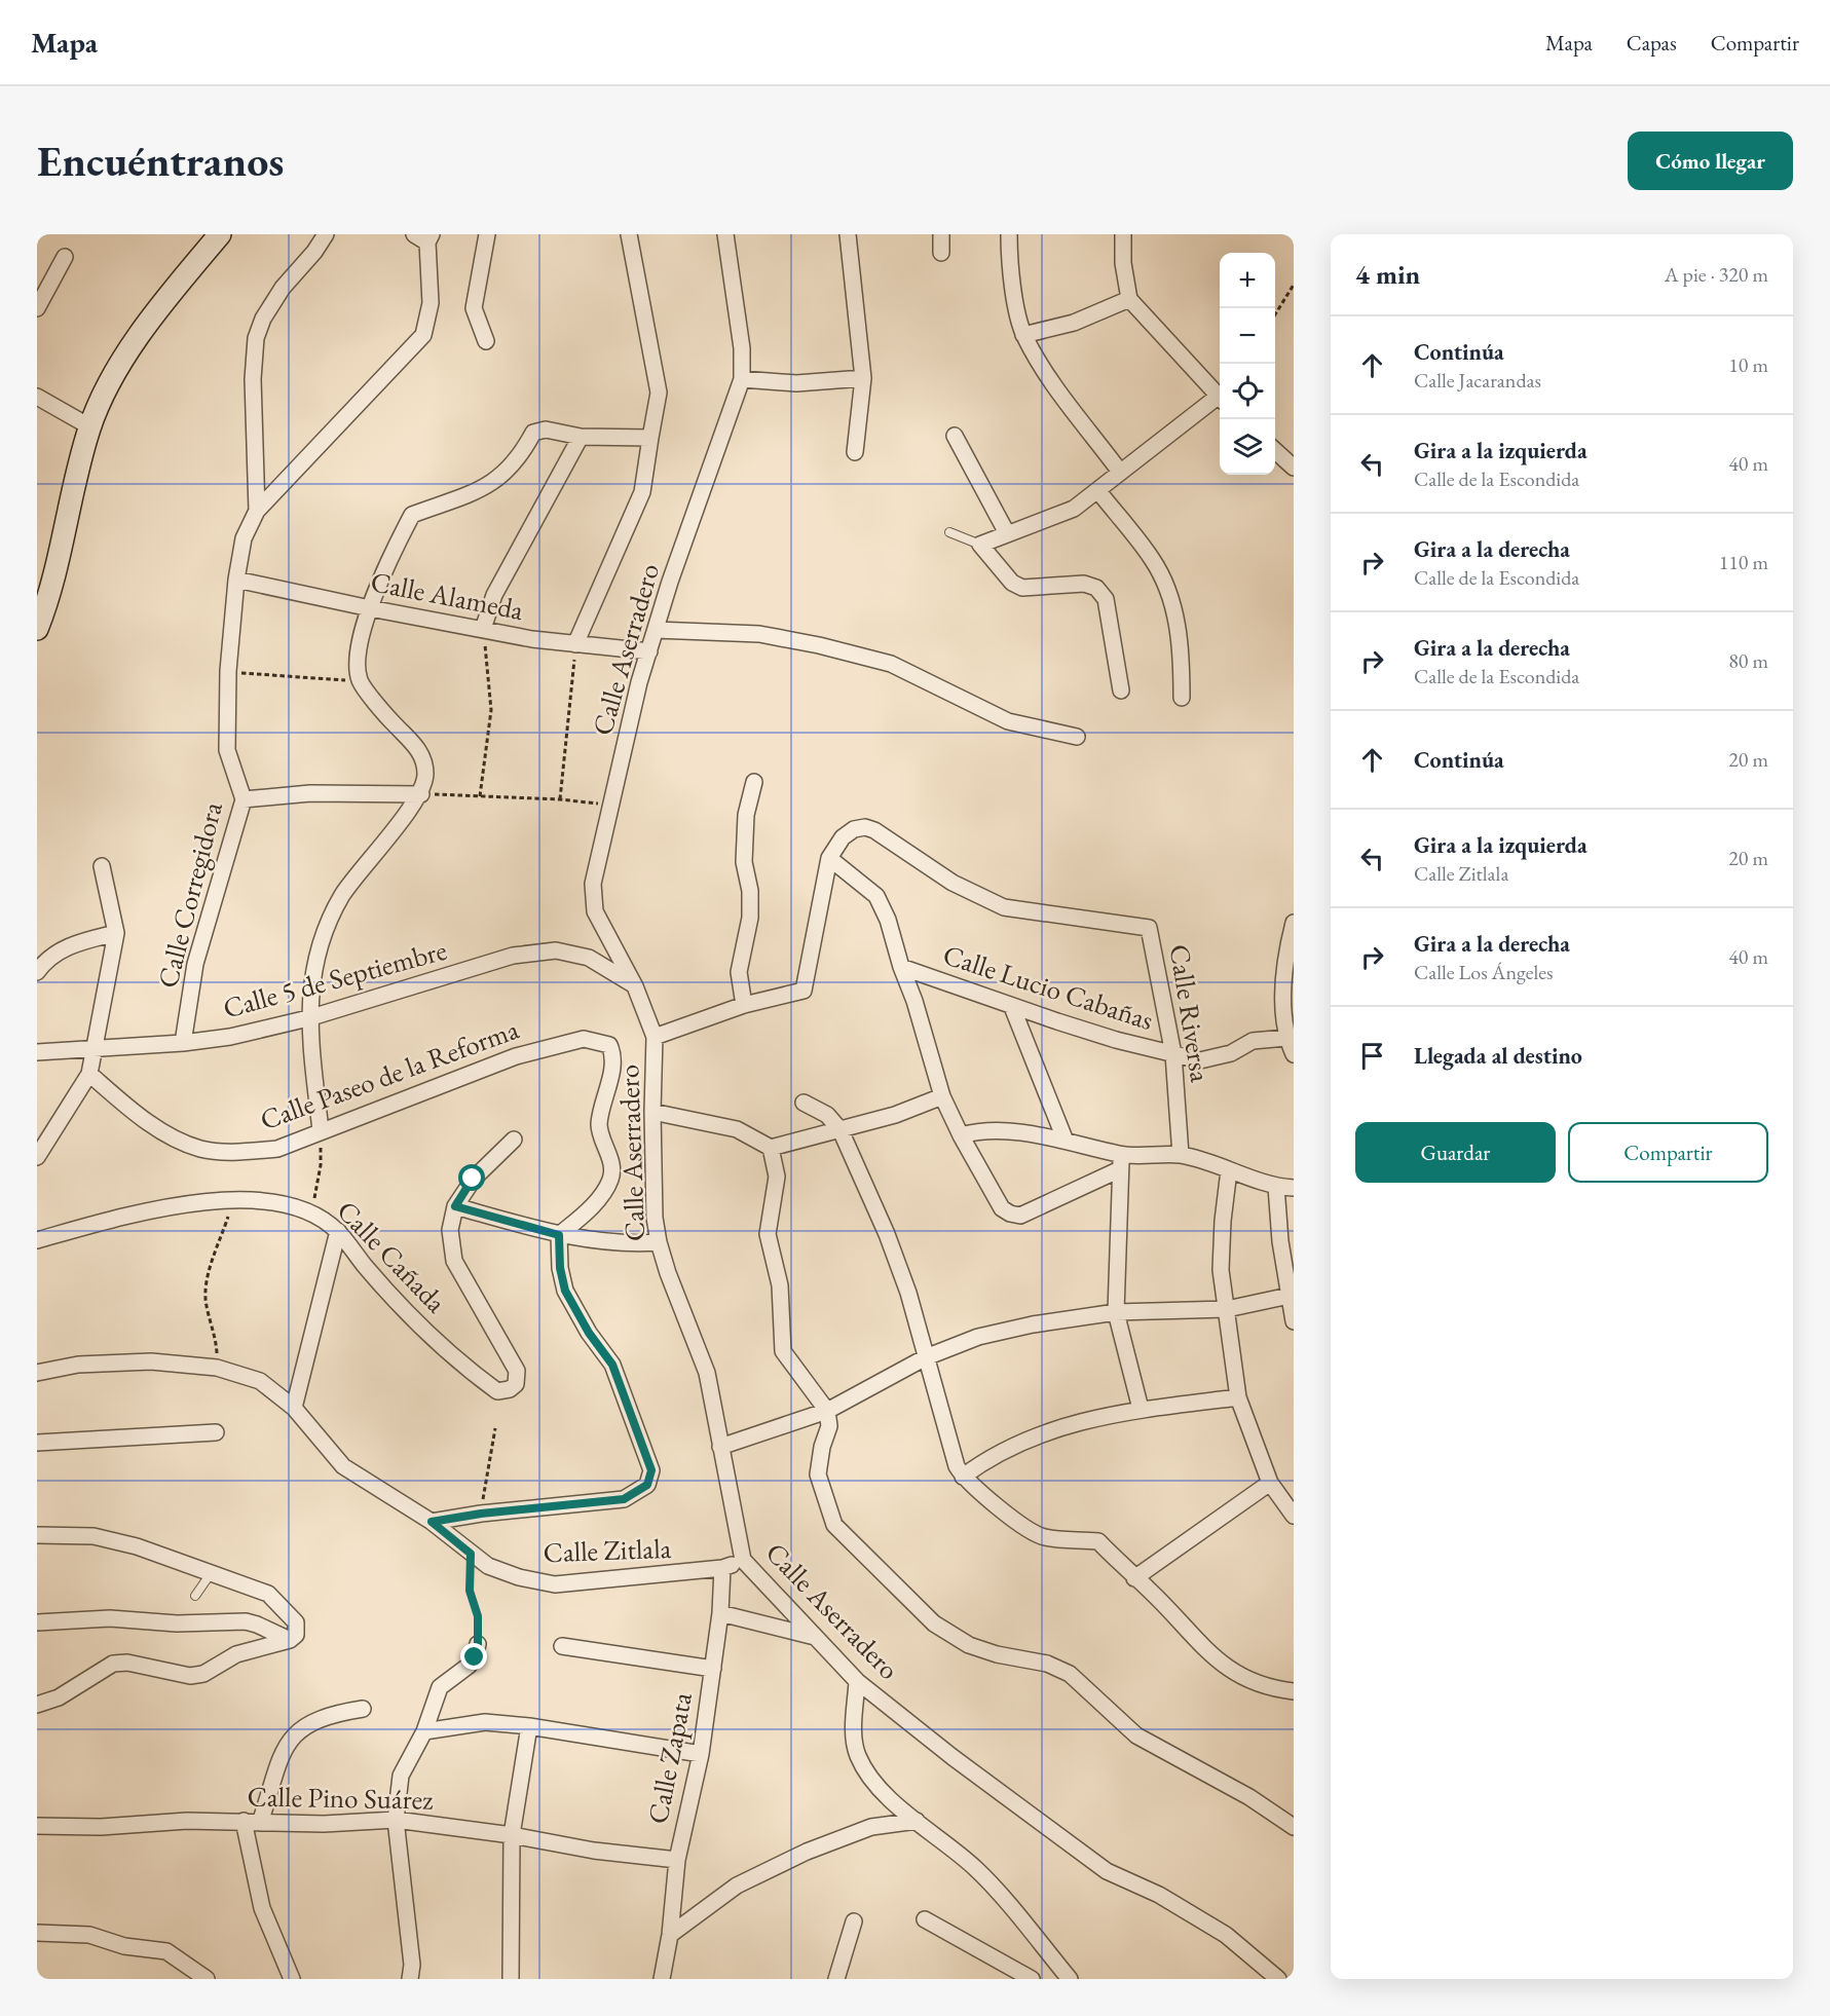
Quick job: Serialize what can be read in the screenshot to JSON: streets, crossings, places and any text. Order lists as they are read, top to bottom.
{
  "streets": {
    "street": [
      "Calle Alameda",
      "Calle Aserradero",
      "Calle Corregidora",
      "Calle 5 de Septiembre",
      "Calle Lucio Cabañas",
      "Calle Riversa",
      "Calle Paseo de la Reforma",
      "Calle Cañada",
      "Calle Zitlala",
      "Calle Zapata",
      "Calle Pino Suárez"
    ]
  },
  "crossings": [
    ["Calle Alameda", "Calle Aserradero"],
    ["Calle Alameda", "Calle Corregidora"],
    ["Calle Aserradero", "Calle 5 de Septiembre"],
    ["Calle Corregidora", "Calle 5 de Septiembre"],
    ["Calle Lucio Cabañas", "Calle Riversa"],
    ["Calle Zitlala", "Calle Zapata"],
    ["Calle Zapata", "Calle Pino Suárez"]
  ],
  "page": {
    "header": "Mapa",
    "nav": ["Mapa", "Capas", "Compartir"],
    "buttons": [
      "Cómo llegar",
      ["Guardar", "Compartir"]
    ],
    "title": "Encuéntranos",
    "heading": ["4 min", "A pie · 320 m"],
    "map_buttons": ["+", "−"],
    "list": [
      ["Continúa", "Calle Jacarandas", "10 m"],
      ["Gira a la izquierda", "Calle de la Escondida", "40 m"],
      ["Gira a la derecha", "Calle de la Escondida", "110 m"],
      ["Gira a la derecha", "Calle de la Escondida", "80 m"],
      ["Continúa", "20 m"],
      ["Gira a la izquierda", "Calle Zitlala", "20 m"],
      ["Gira a la derecha", "Calle Los Ángeles", "40 m"],
      "Llegada al destino"
    ]
  }
}
